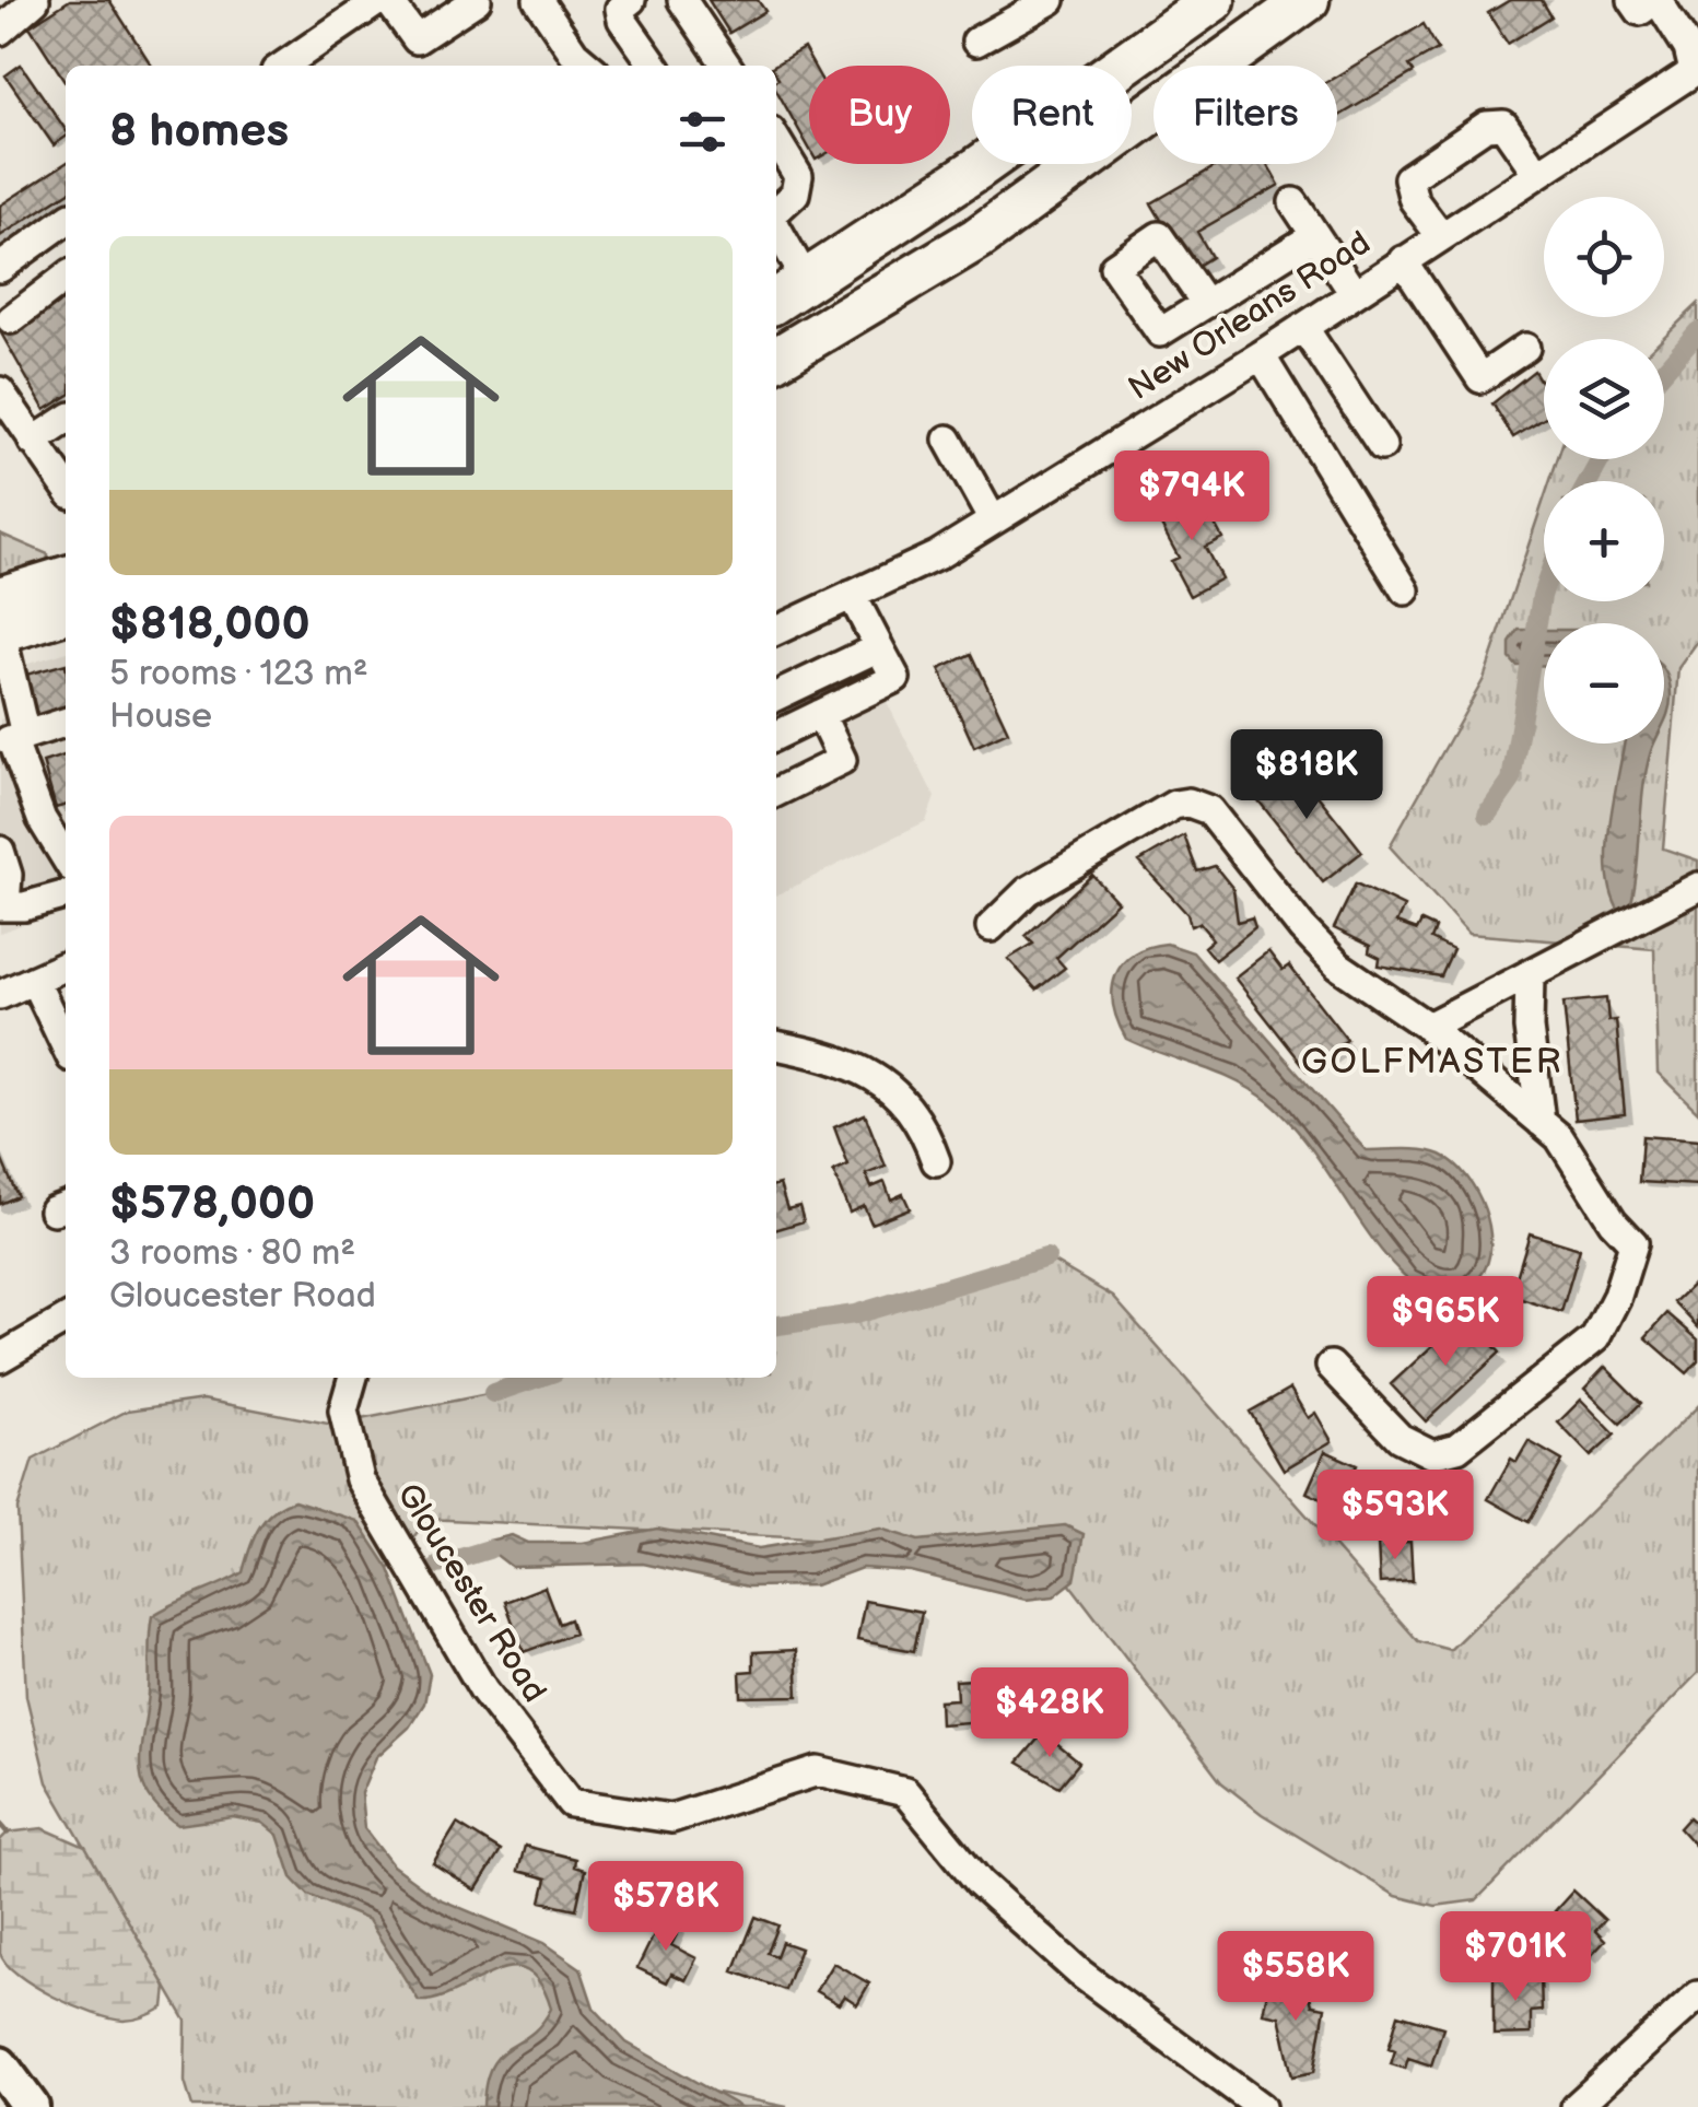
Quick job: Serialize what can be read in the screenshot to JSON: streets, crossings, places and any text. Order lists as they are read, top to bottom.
{
  "streets": {
    "street": ["New Orleans Road", "Gloucester Road"]
  },
  "districts": ["GOLFMASTER"],
  "page": {
    "chip": ["Buy", "Rent", "Filters"],
    "heading": "8 homes",
    "map_buttons": ["+", "−"],
    "list": [
      {
        "name": "$818,000",
        "note": "5 rooms · 123 m² · House"
      },
      {
        "name": "$578,000",
        "note": "3 rooms · 80 m² · Gloucester Road"
      }
    ],
    "price": [
      "$794K",
      "$818K",
      "$965K",
      "$593K",
      "$428K",
      "$578K",
      "$701K",
      "$558K"
    ]
  }
}
